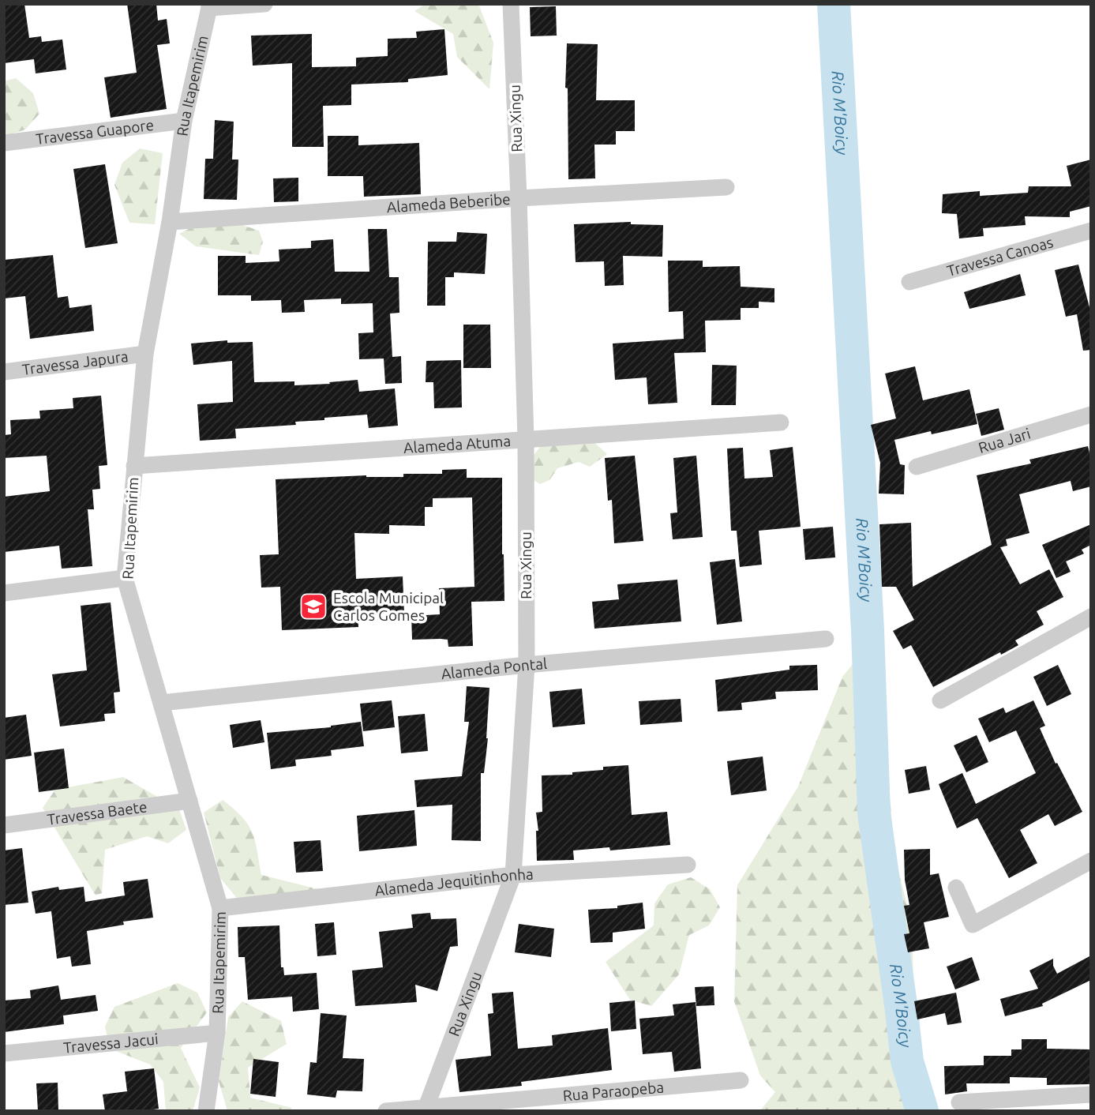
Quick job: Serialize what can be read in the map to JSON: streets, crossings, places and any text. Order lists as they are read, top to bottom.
{
  "streets": {
    "street": [
      "Rua Itapemirim",
      "Rua Xingu",
      "Travessa Guapore",
      "Alameda Beberibe",
      "Travessa Canoas",
      "Travessa Japura",
      "Rua Jari",
      "Alameda Atuma",
      "Alameda Pontal",
      "Travessa Baete",
      "Alameda Jequitinhonha",
      "Travessa Jacui",
      "Rua Paraopeba"
    ]
  },
  "crossings": [
    ["Rua Itapemirim", "Travessa Guapore"],
    ["Rua Itapemirim", "Alameda Beberibe"],
    ["Rua Itapemirim", "Travessa Japura"],
    ["Rua Itapemirim", "Alameda Atuma"],
    ["Rua Itapemirim", "Alameda Pontal"],
    ["Rua Itapemirim", "Travessa Baete"],
    ["Rua Itapemirim", "Alameda Jequitinhonha"],
    ["Rua Itapemirim", "Travessa Jacui"],
    ["Rua Xingu", "Alameda Beberibe"],
    ["Rua Xingu", "Alameda Atuma"],
    ["Rua Xingu", "Alameda Pontal"],
    ["Rua Xingu", "Alameda Jequitinhonha"],
    ["Rua Xingu", "Rua Paraopeba"]
  ],
  "water": ["Rio M'Boicy"],
  "places": {
    "school or university": ["Escola Municipal Carlos Gomes"]
  }
}
